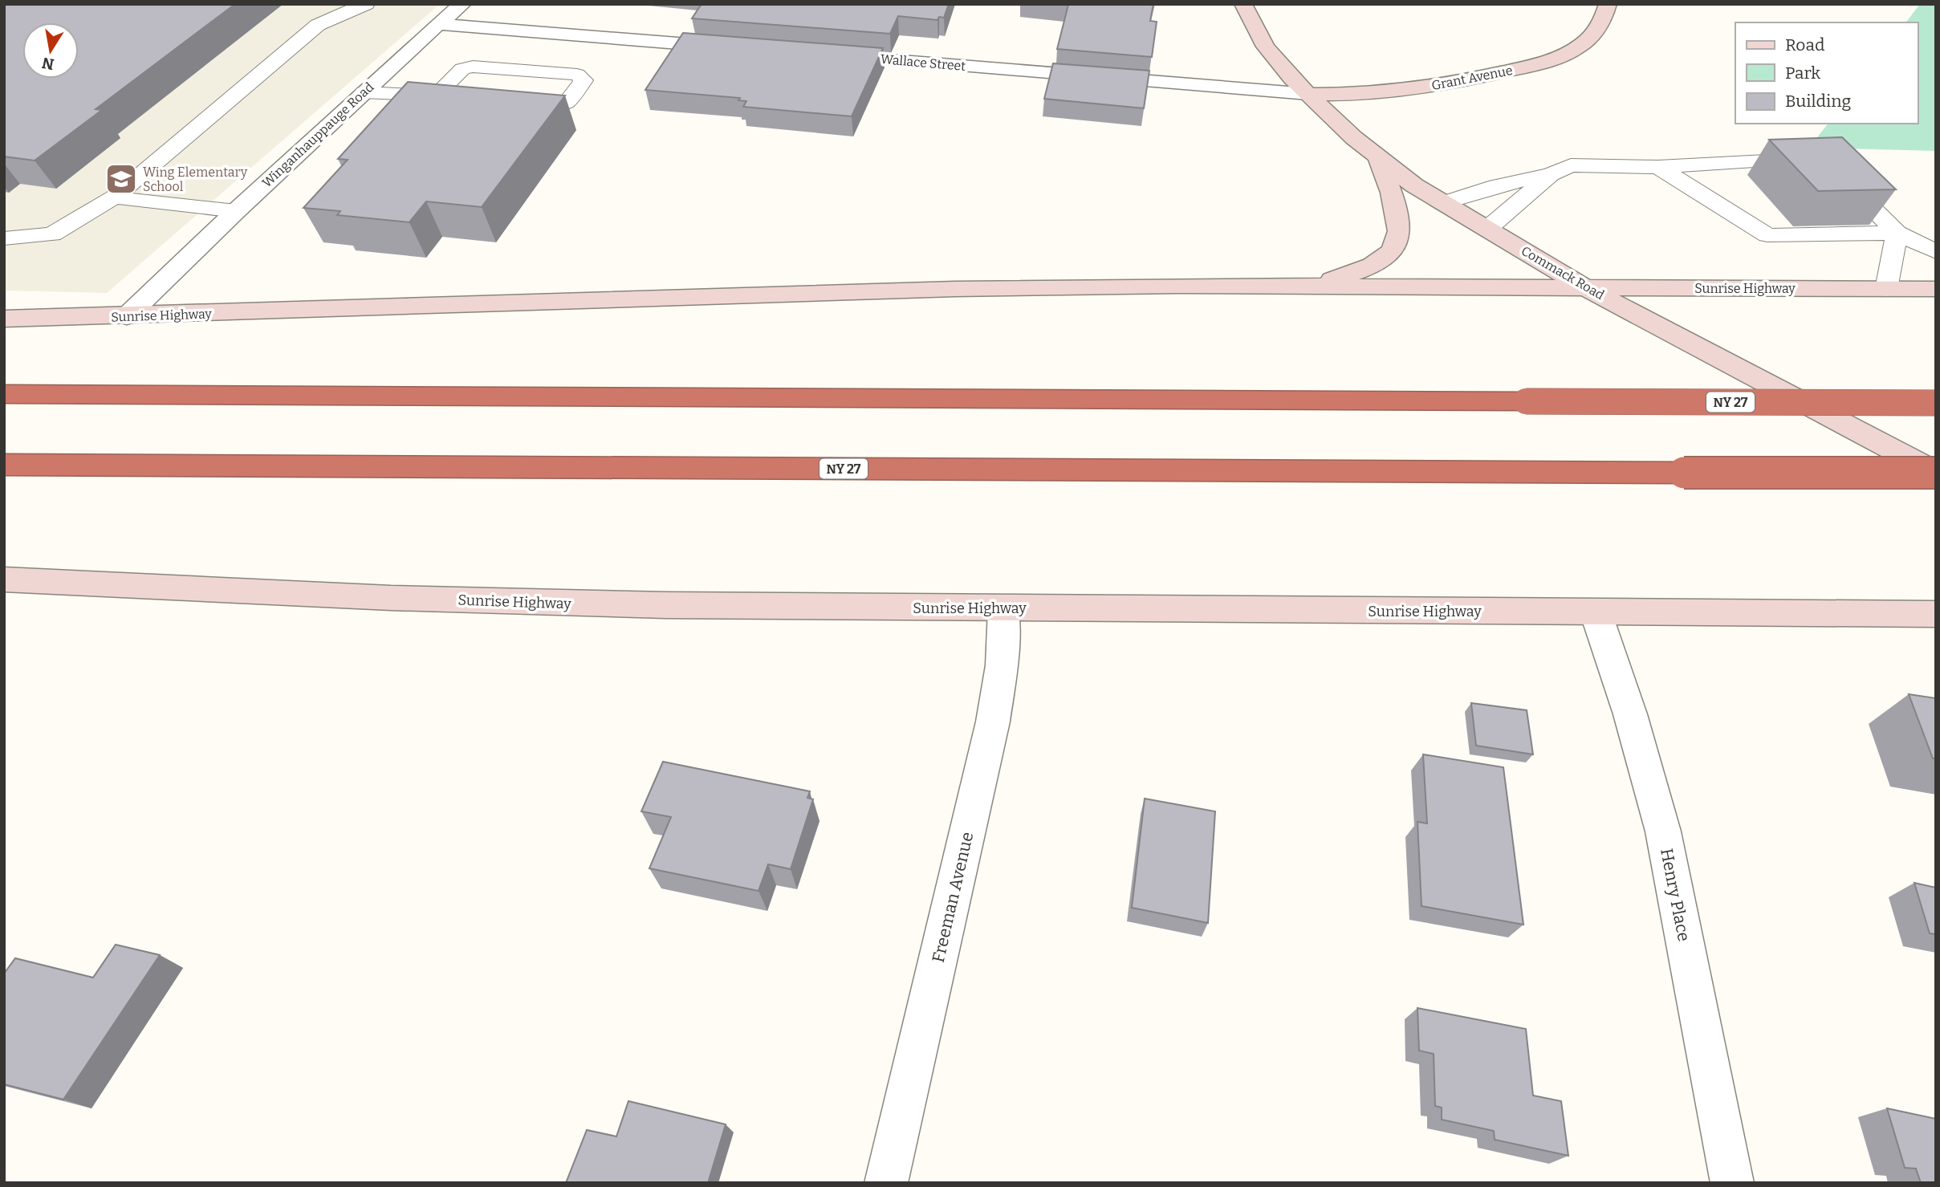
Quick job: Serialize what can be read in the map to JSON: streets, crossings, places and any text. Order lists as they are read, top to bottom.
{
  "streets": {
    "highway": ["NY 27"],
    "main road": ["Grant Avenue", "Commack Road", "Sunrise Highway"],
    "street": [
      "Wallace Street",
      "Winganhauppauge Road",
      "Henry Place",
      "Freeman Avenue"
    ]
  },
  "crossings": [
    ["Wallace Street", "Grant Avenue"],
    ["Wallace Street", "Commack Road"],
    ["Grant Avenue", "Commack Road"],
    ["Winganhauppauge Road", "Sunrise Highway"],
    ["Commack Road", "Sunrise Highway"],
    ["Commack Road", "NY 27"],
    ["Sunrise Highway", "Henry Place"],
    ["Sunrise Highway", "Freeman Avenue"]
  ],
  "places": {
    "school or university": ["Wing Elementary School"]
  },
  "legend": ["Road", "Park", "Building"],
  "north": "bottom"
}
